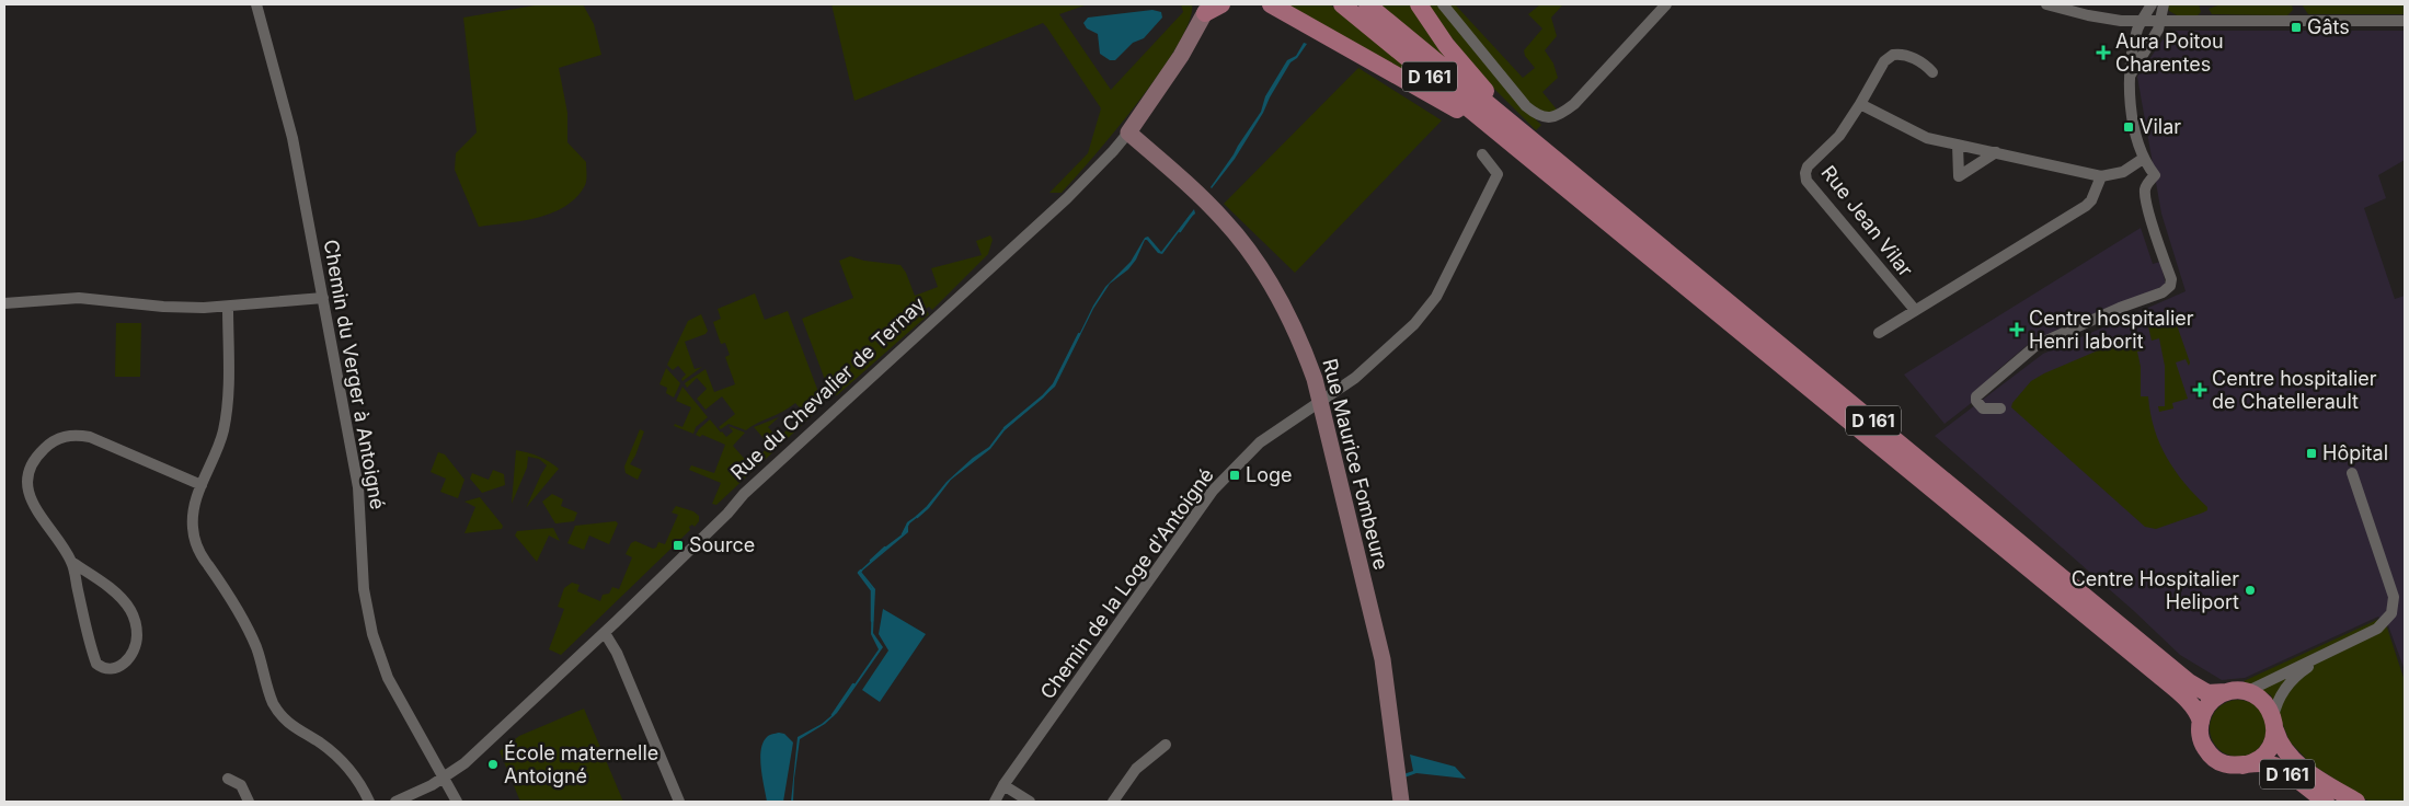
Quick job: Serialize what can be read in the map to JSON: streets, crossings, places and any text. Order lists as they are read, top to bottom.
{
  "streets": {
    "main road": ["D 161"],
    "street": [
      "Rue Jean Vilar",
      "Chemin du Verger à Antoigné",
      "Rue du Chevalier de Ternay",
      "Rue Maurice Fombeure",
      "Chemin de la Loge d'Antoigné"
    ]
  },
  "crossings": [
    ["Chemin du Verger à Antoigné", "Rue du Chevalier de Ternay"],
    ["Rue du Chevalier de Ternay", "Rue Maurice Fombeure"],
    ["Rue Maurice Fombeure", "Chemin de la Loge d'Antoigné"]
  ],
  "places": {
    "transit": [
      "Gâts",
      "Vilar",
      "Hôpital",
      "Loge",
      "Source"
    ],
    "health": ["Aura Poitou Charentes", "Centre hospitalier Henri laborit", "Centre hospitalier de Chatellerault"],
    "other": ["Centre Hospitalier Heliport", "École maternelle Antoigné"]
  }
}
